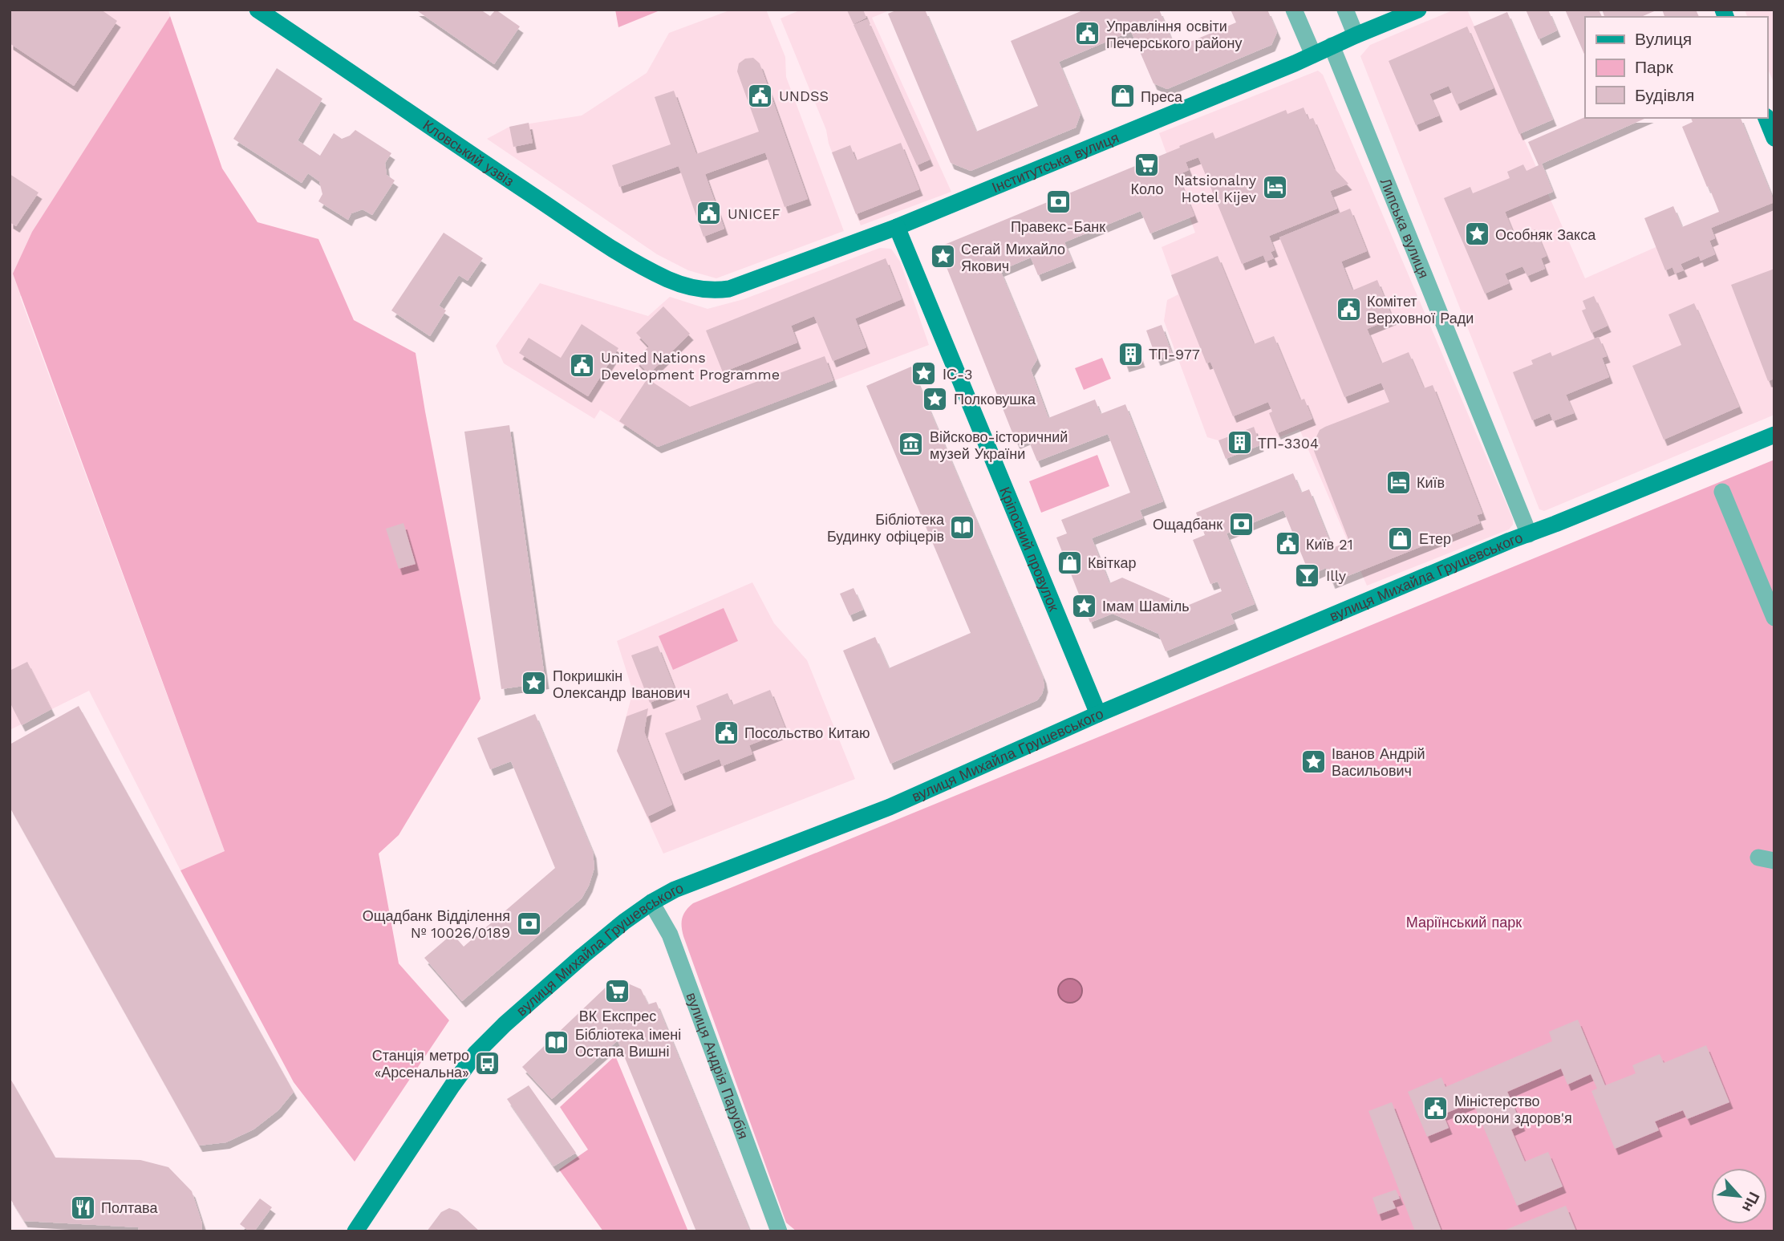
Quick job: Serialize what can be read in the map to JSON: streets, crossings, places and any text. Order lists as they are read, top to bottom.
{
  "streets": {
    "street": [
      "Кловський узвіз",
      "Інститутська вулиця",
      "Липська вулиця",
      "Кріпосний провулок",
      "вулиця Михайла Грушевського",
      "вулиця Андрія Парубія"
    ]
  },
  "crossings": [
    ["Кловський узвіз", "Інститутська вулиця"],
    ["Інститутська вулиця", "Липська вулиця"],
    ["Інститутська вулиця", "Кріпосний провулок"],
    ["Липська вулиця", "вулиця Михайла Грушевського"],
    ["Кріпосний провулок", "вулиця Михайла Грушевського"],
    ["вулиця Михайла Грушевського", "вулиця Андрія Парубія"]
  ],
  "parks": ["Маріїнський парк"],
  "places": {
    "public building": [
      "Управління освіти Печерського району",
      "UNDSS",
      "UNICEF",
      "Комітет Верховної Ради",
      "United Nations Development Programme",
      "Київ 21",
      "Посольство Китаю",
      "Міністерство охорони здоров'я"
    ],
    "shop": ["Преса", "Етер", "Квіткар"],
    "supermarket": ["Коло", "ВК Експрес"],
    "hotel": ["Natsionalny Hotel Kijev", "Київ"],
    "bank": ["Правекс-Банк", "Ощадбанк", "Ощадбанк Відділення № 10026/0189"],
    "place": [
      "Особняк Закса",
      "Сегай Михайло Якович",
      "ІС-3",
      "Полковушка",
      "Імам Шаміль",
      "Покришкін Олександр Іванович",
      "Іванов Андрій Васильович"
    ],
    "building": ["ТП-977", "ТП-3304"],
    "museum": ["Війсково-історичний музей України"],
    "library": ["Бібліотека Будинку офіцерів", "Бібліотека імені Остапа Вишні"],
    "bar": ["Illy"],
    "bus stop": ["Станція метро «Арсенальна»"],
    "restaurant": ["Полтава"]
  },
  "legend": ["Вулиця", "Парк", "Будівля"],
  "north": "bottom right"
}
